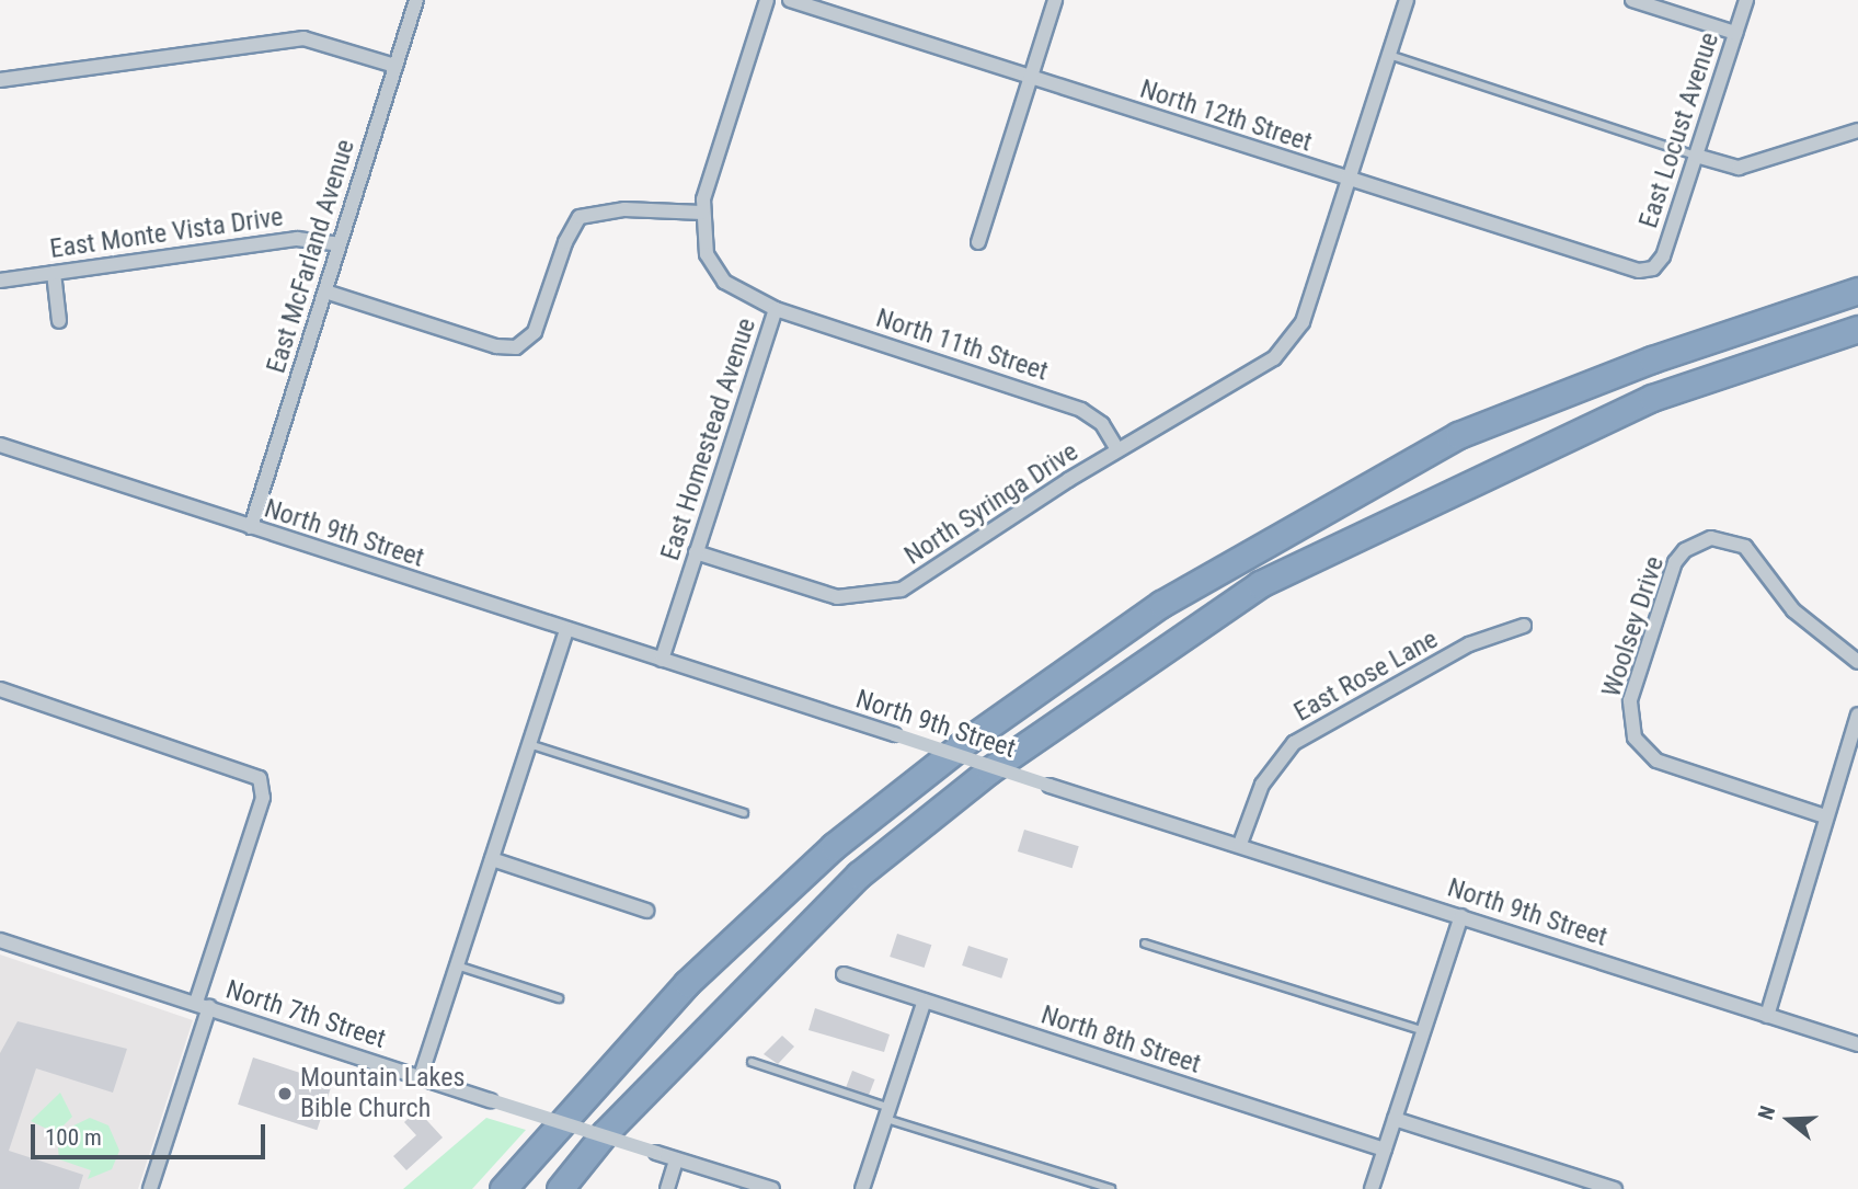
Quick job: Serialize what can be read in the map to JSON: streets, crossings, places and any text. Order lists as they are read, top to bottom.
{
  "streets": {
    "street": [
      "North 12th Street",
      "East Locust Avenue",
      "East Monte Vista Drive",
      "East McFarland Avenue",
      "North 11th Street",
      "East Homestead Avenue",
      "North Syringa Drive",
      "North 9th Street",
      "Woolsey Drive",
      "East Rose Lane",
      "North 7th Street",
      "North 8th Street"
    ]
  },
  "crossings": [
    ["North 12th Street", "East Locust Avenue"],
    ["North 12th Street", "North Syringa Drive"],
    ["East Monte Vista Drive", "East McFarland Avenue"],
    ["East McFarland Avenue", "North 9th Street"],
    ["North 11th Street", "East Homestead Avenue"],
    ["North 11th Street", "North Syringa Drive"],
    ["East Homestead Avenue", "North Syringa Drive"],
    ["East Homestead Avenue", "North 9th Street"],
    ["North 9th Street", "East Rose Lane"]
  ],
  "places": ["Mountain Lakes Bible Church"],
  "scale_bar": "100 m",
  "north": "left"
}
